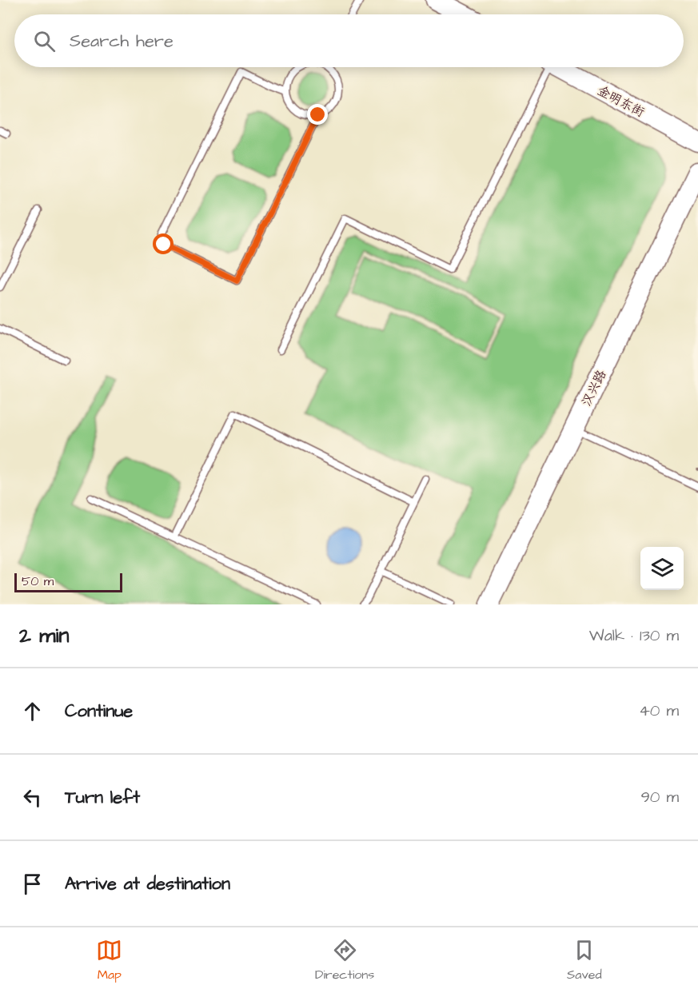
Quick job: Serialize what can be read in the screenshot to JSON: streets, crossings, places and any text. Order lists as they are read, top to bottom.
{
  "streets": {
    "street": ["金明东街", "汉兴路"]
  },
  "scale_bar": "50 m",
  "page": {
    "search": "Search here",
    "scale": "50 m",
    "heading": ["2 min", "Walk · 130 m"],
    "list": [
      ["Continue", "40 m"],
      ["Turn left", "90 m"],
      "Arrive at destination"
    ],
    "nav": ["Map", "Directions", "Saved"]
  }
}
